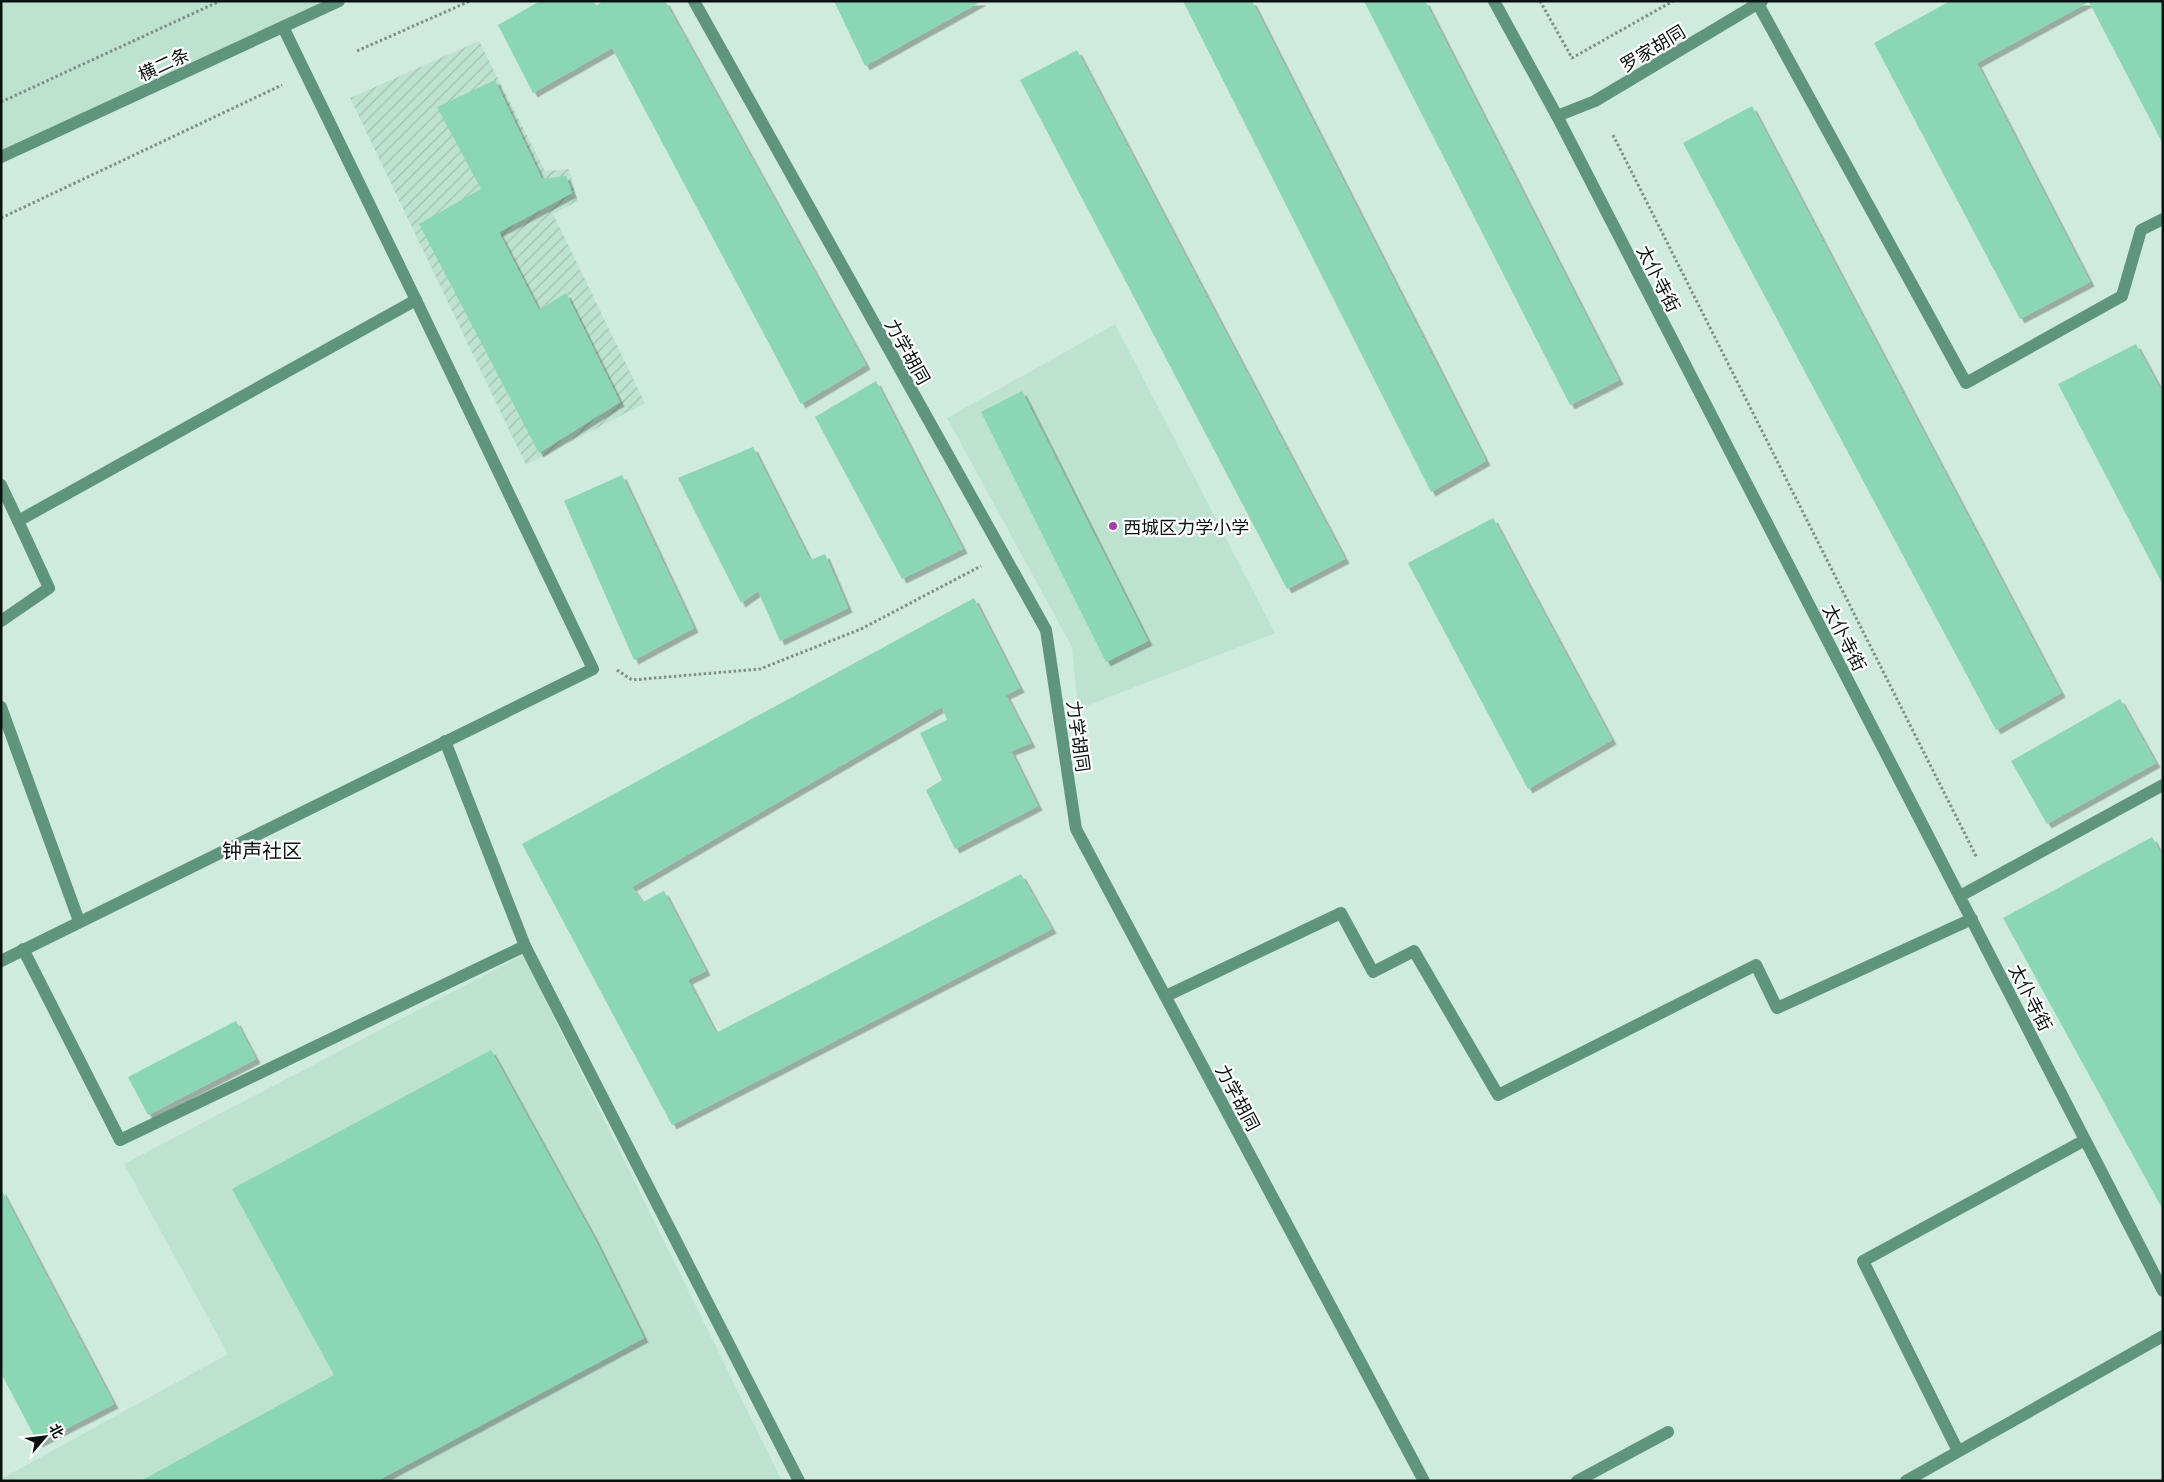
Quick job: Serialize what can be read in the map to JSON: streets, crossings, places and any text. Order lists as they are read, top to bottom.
{
  "streets": {
    "street": [
      "罗家胡同",
      "横二条",
      "太仆寺街",
      "力学胡同"
    ]
  },
  "crossings": [
    ["罗家胡同", "太仆寺街"]
  ],
  "districts": ["钟声社区"],
  "places": ["西城区力学小学"],
  "north": "top right"
}
